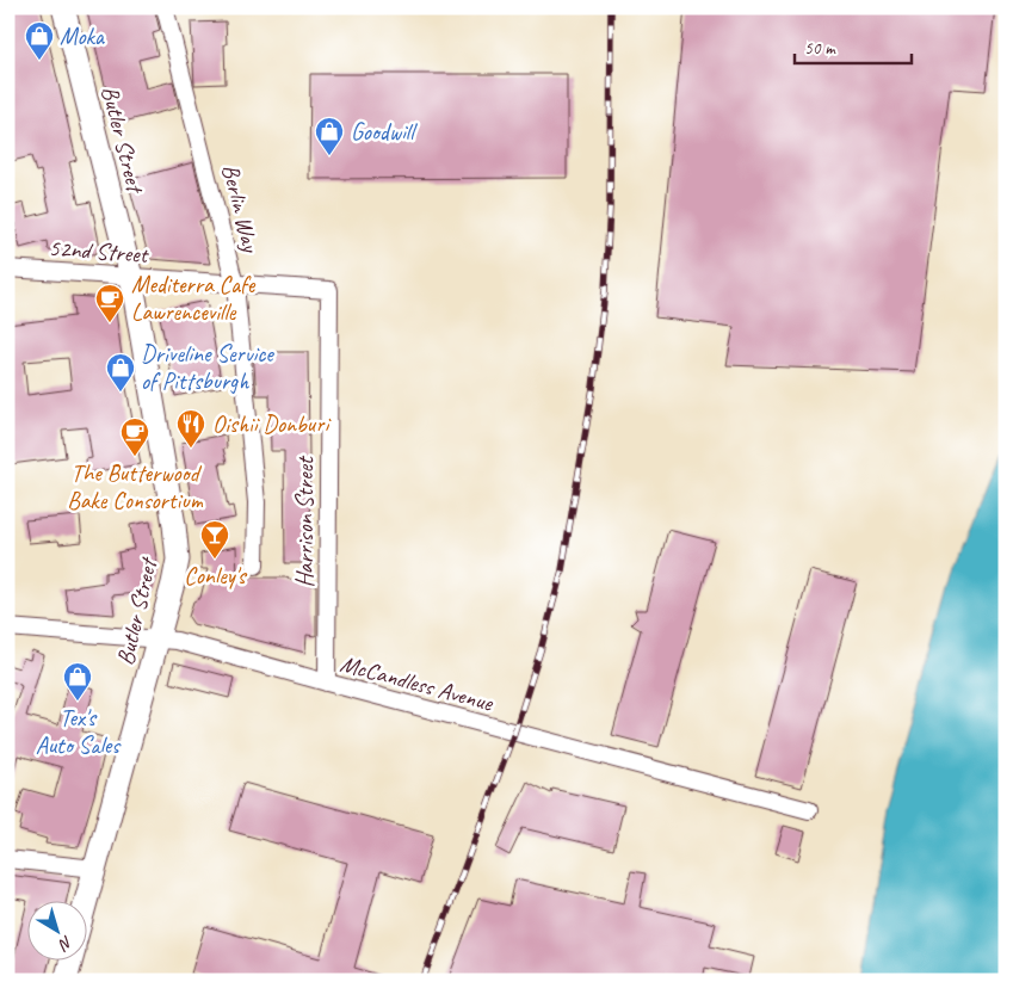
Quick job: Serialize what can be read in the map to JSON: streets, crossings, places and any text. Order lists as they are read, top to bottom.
{
  "streets": {
    "main road": ["Butler Street"],
    "street": [
      "Berlin Way",
      "52nd Street",
      "Harrison Street",
      "McCandless Avenue"
    ]
  },
  "crossings": [
    ["Butler Street", "52nd Street"],
    ["Butler Street", "McCandless Avenue"],
    ["Berlin Way", "52nd Street"],
    ["52nd Street", "Harrison Street"],
    ["Harrison Street", "McCandless Avenue"]
  ],
  "places": {
    "shop": [
      "Moka",
      "Goodwill",
      "Driveline Service of Pittsburgh",
      "Tex's Auto Sales"
    ],
    "cafe": ["Mediterra Cafe Lawrenceville", "The Butterwood Bake Consortium"],
    "restaurant": ["Oishii Donburi"],
    "bar": ["Conley's"]
  },
  "scale_bar": "50 m",
  "north": "bottom right"
}
